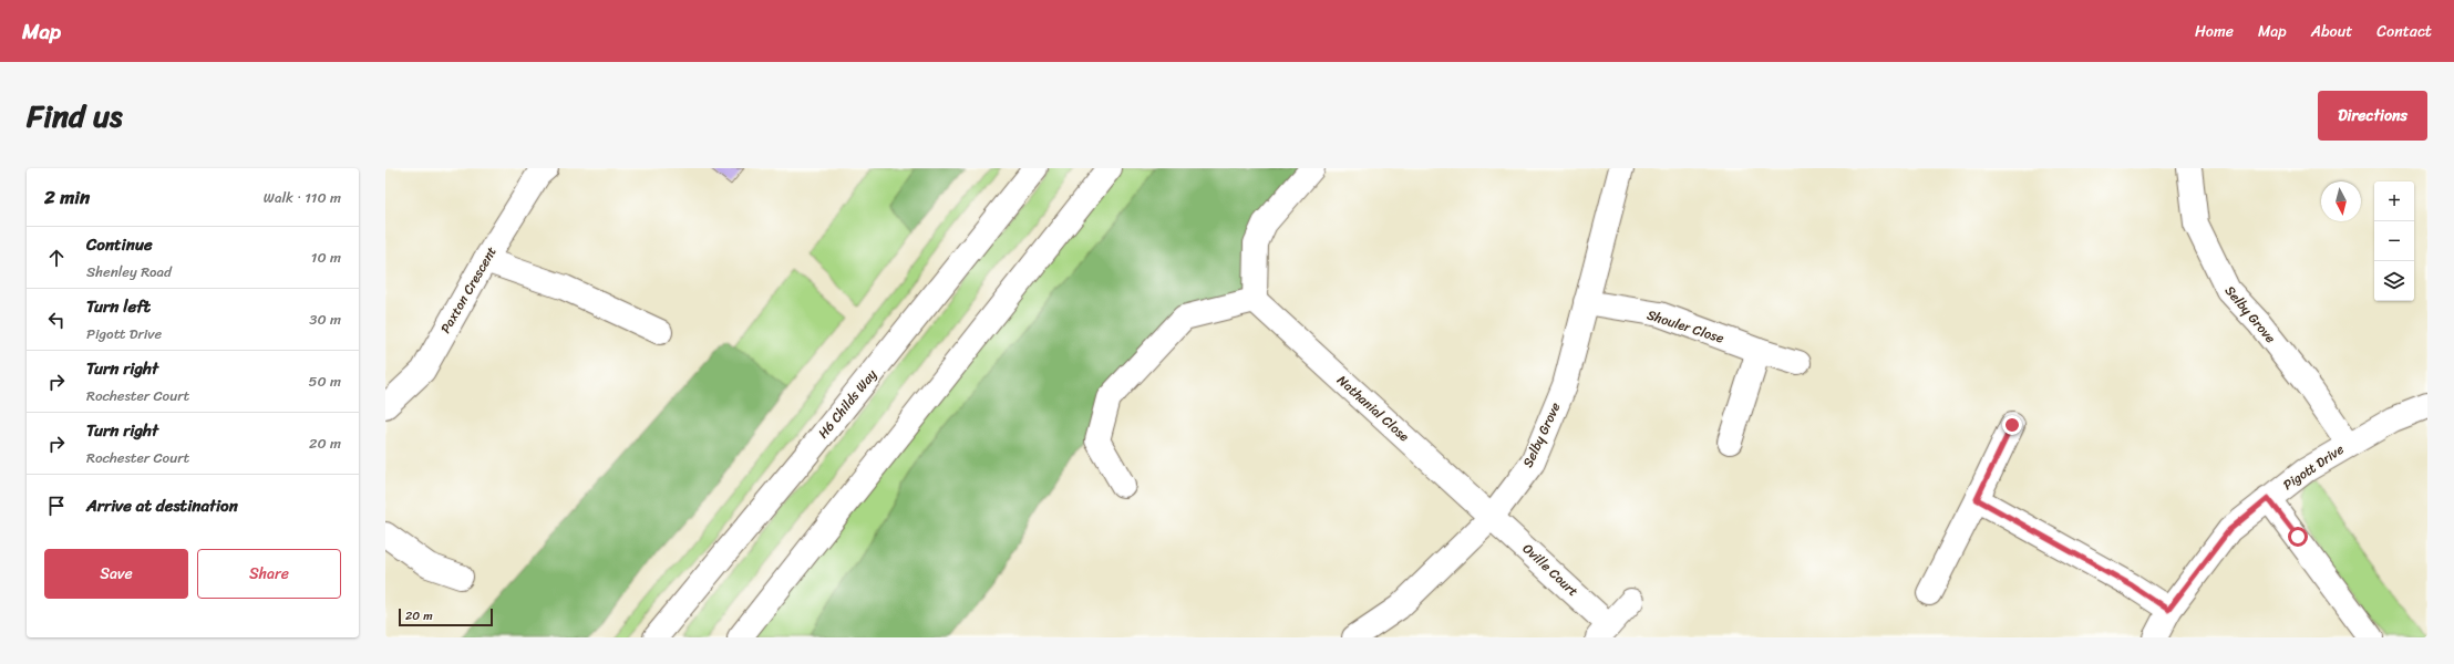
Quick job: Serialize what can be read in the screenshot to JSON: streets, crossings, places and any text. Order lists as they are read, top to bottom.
{
  "streets": {
    "street": [
      "Paxton Crescent",
      "Selby Grove",
      "Shouler Close",
      "H6 Childs Way",
      "Nathanial Close",
      "Pigott Drive",
      "Oville Court"
    ]
  },
  "crossings": [
    ["Selby Grove", "Shouler Close"],
    ["Selby Grove", "Nathanial Close"],
    ["Selby Grove", "Pigott Drive"],
    ["Selby Grove", "Oville Court"],
    ["Nathanial Close", "Oville Court"]
  ],
  "scale_bar": "20 m",
  "north": "bottom",
  "page": {
    "header": "Map",
    "nav": [
      "Home",
      "Map",
      "About",
      "Contact"
    ],
    "title": "Find us",
    "buttons": [
      "Directions",
      ["Save", "Share"]
    ],
    "heading": ["2 min", "Walk · 110 m"],
    "map_buttons": ["+", "−"],
    "list": [
      ["Continue", "Shenley Road", "10 m"],
      ["Turn left", "Pigott Drive", "30 m"],
      ["Turn right", "Rochester Court", "50 m"],
      ["Turn right", "Rochester Court", "20 m"],
      "Arrive at destination"
    ],
    "scale": "20 m"
  }
}
